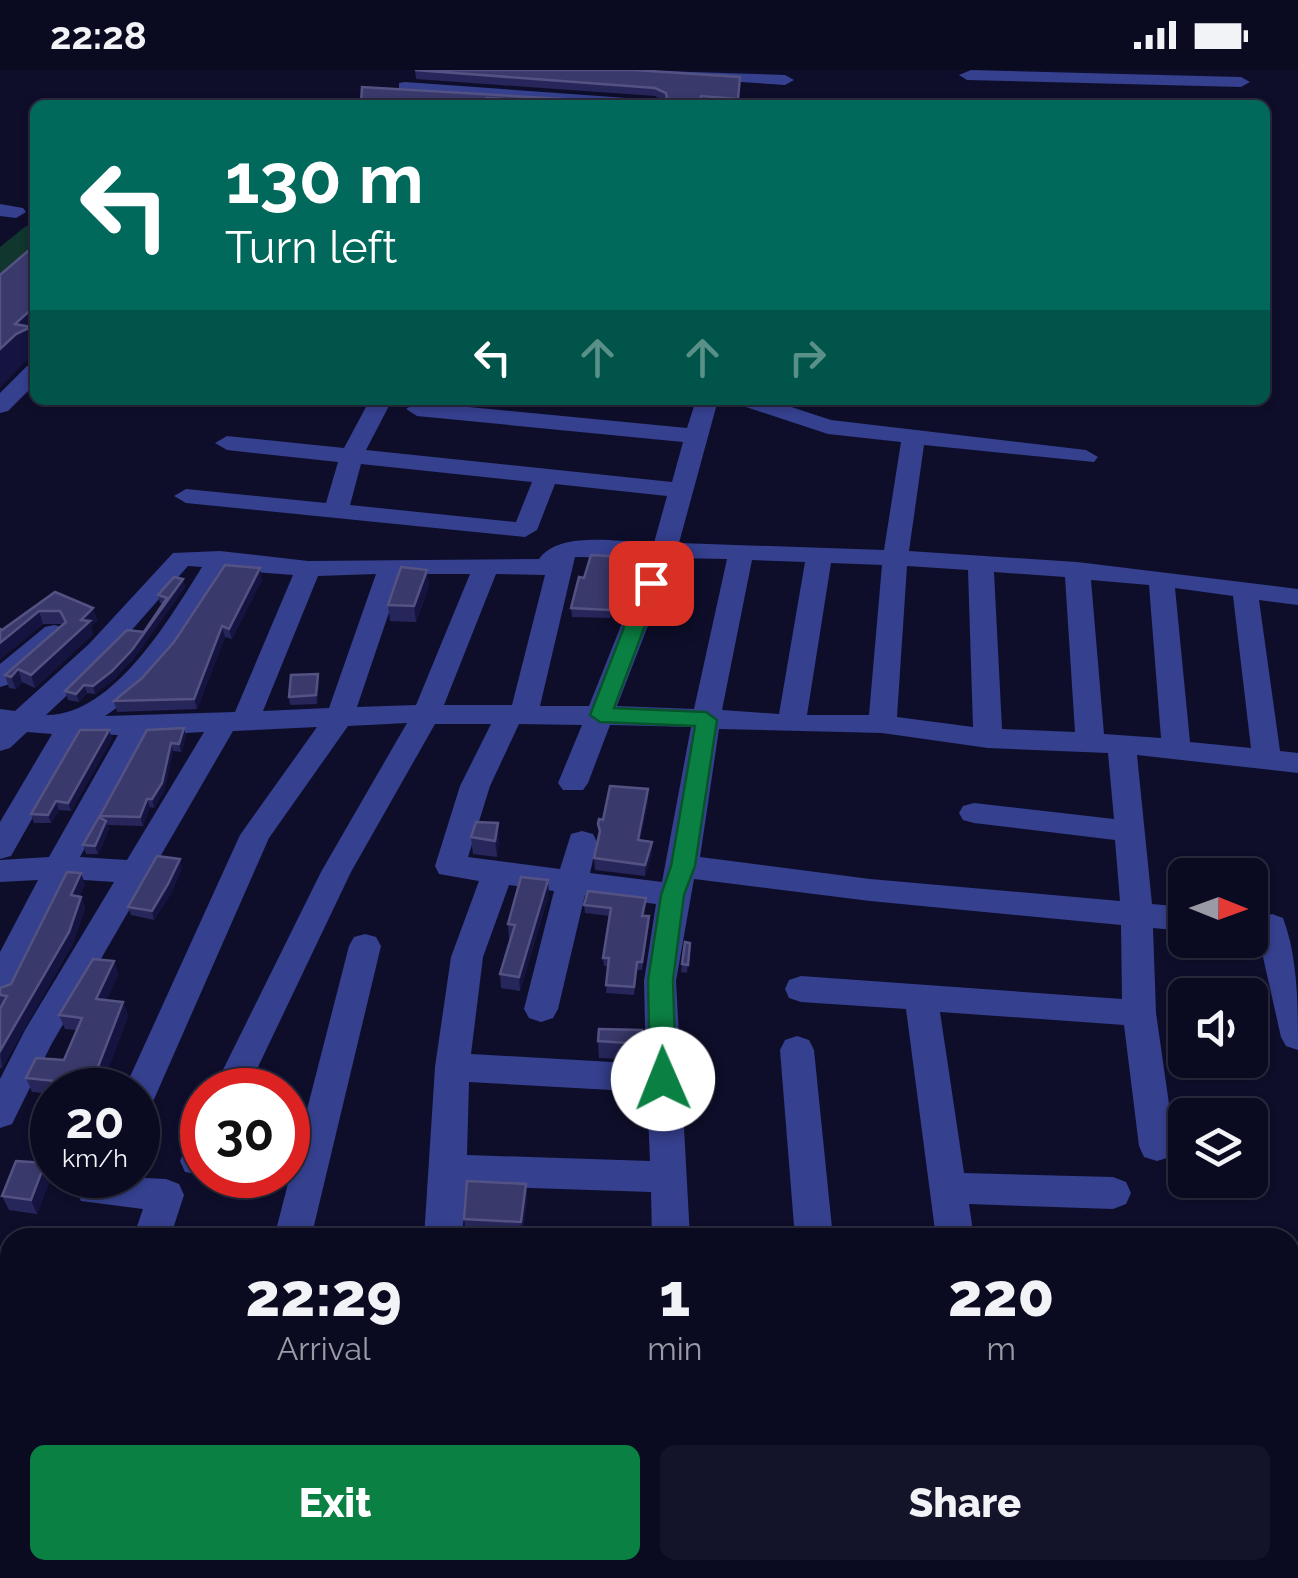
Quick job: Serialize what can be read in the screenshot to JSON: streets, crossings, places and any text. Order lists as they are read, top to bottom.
{
  "north": "right",
  "page": {
    "status": "22:28",
    "turn": ["130 m", "Turn left"],
    "speed": "20 km/h",
    "limit": "30",
    "eta": [
      "22:29",
      "Arrival",
      "1",
      "min",
      "220",
      "m"
    ],
    "buttons": ["Exit", "Share"]
  }
}
